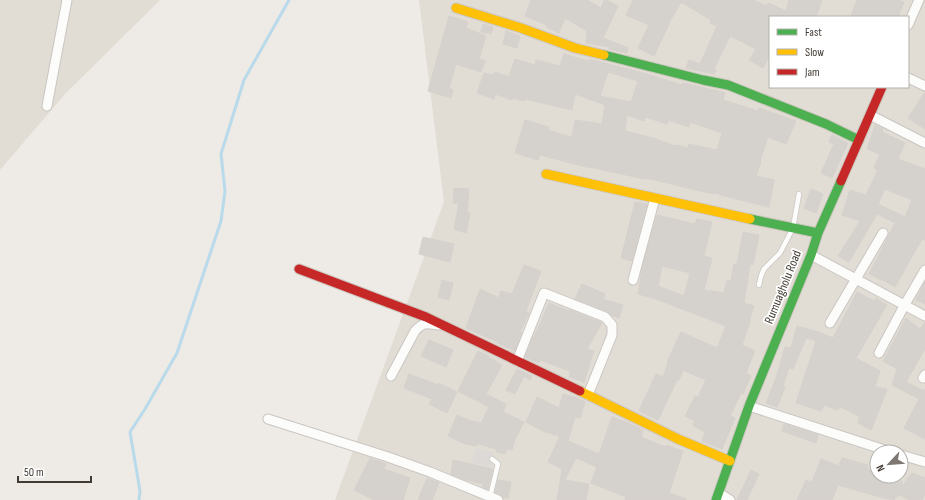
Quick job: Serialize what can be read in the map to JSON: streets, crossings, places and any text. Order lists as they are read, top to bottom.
{
  "streets": {
    "street": ["Rumuagholu Road"]
  },
  "legend": ["Fast", "Slow", "Jam"],
  "scale_bar": "50 m",
  "north": "bottom left"
}
